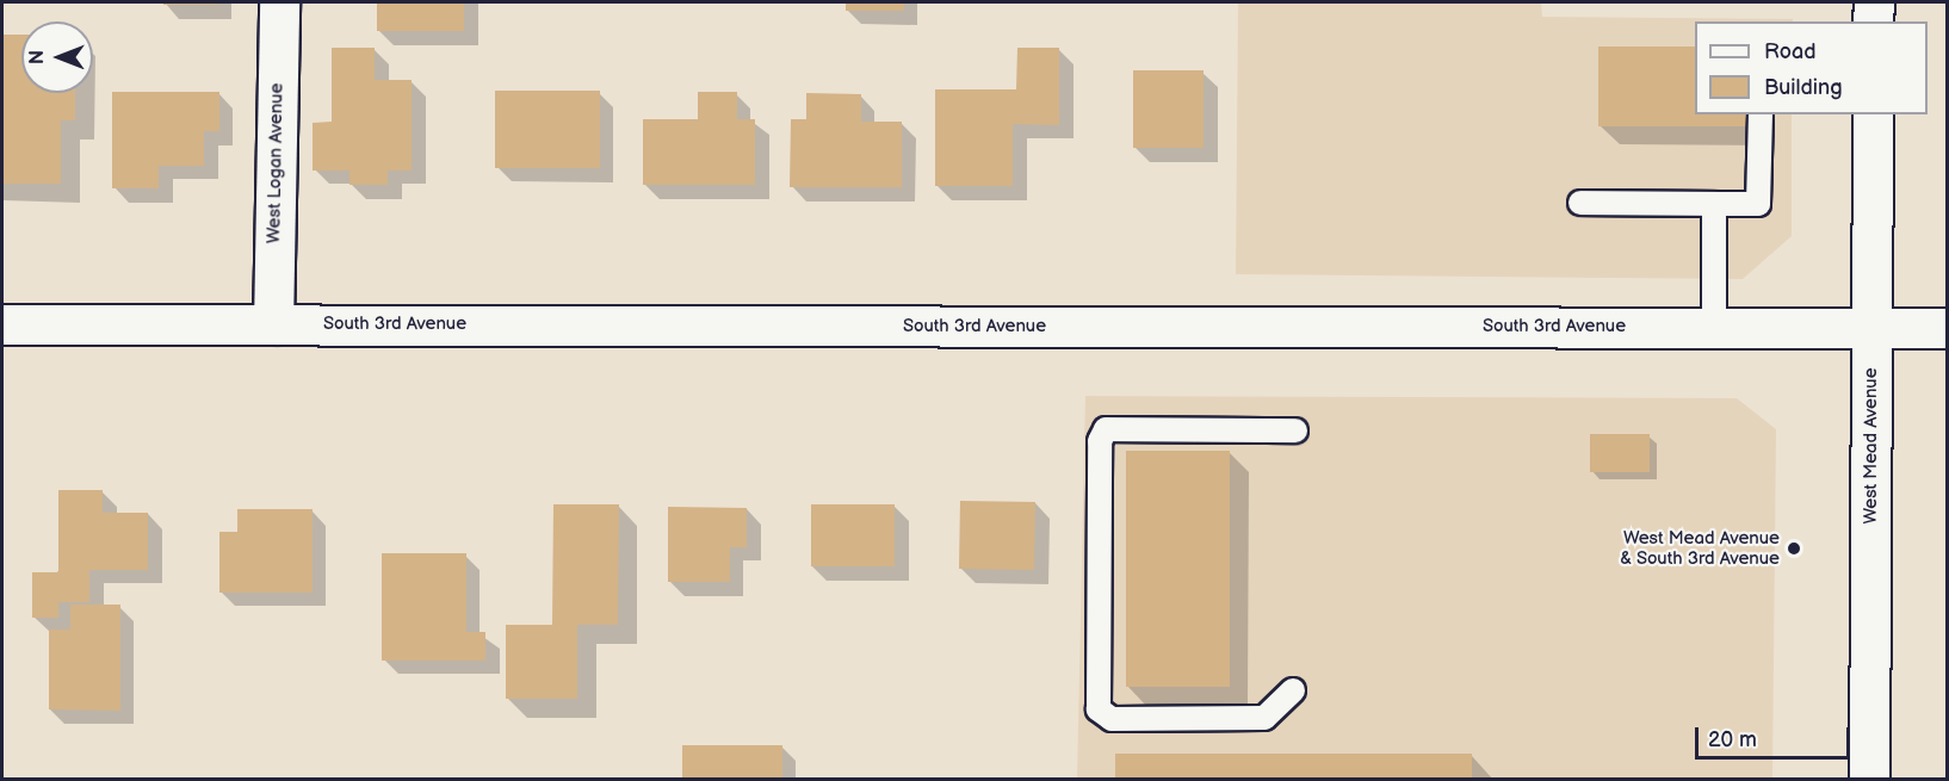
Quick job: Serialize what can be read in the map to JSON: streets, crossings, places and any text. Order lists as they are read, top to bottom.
{
  "streets": {
    "street": ["West Logan Avenue", "South 3rd Avenue", "West Mead Avenue"]
  },
  "crossings": [
    ["West Logan Avenue", "South 3rd Avenue"],
    ["South 3rd Avenue", "West Mead Avenue"]
  ],
  "places": ["West Mead Avenue & South 3rd Avenue"],
  "legend": ["Road", "Building"],
  "scale_bar": "20 m",
  "north": "left"
}
